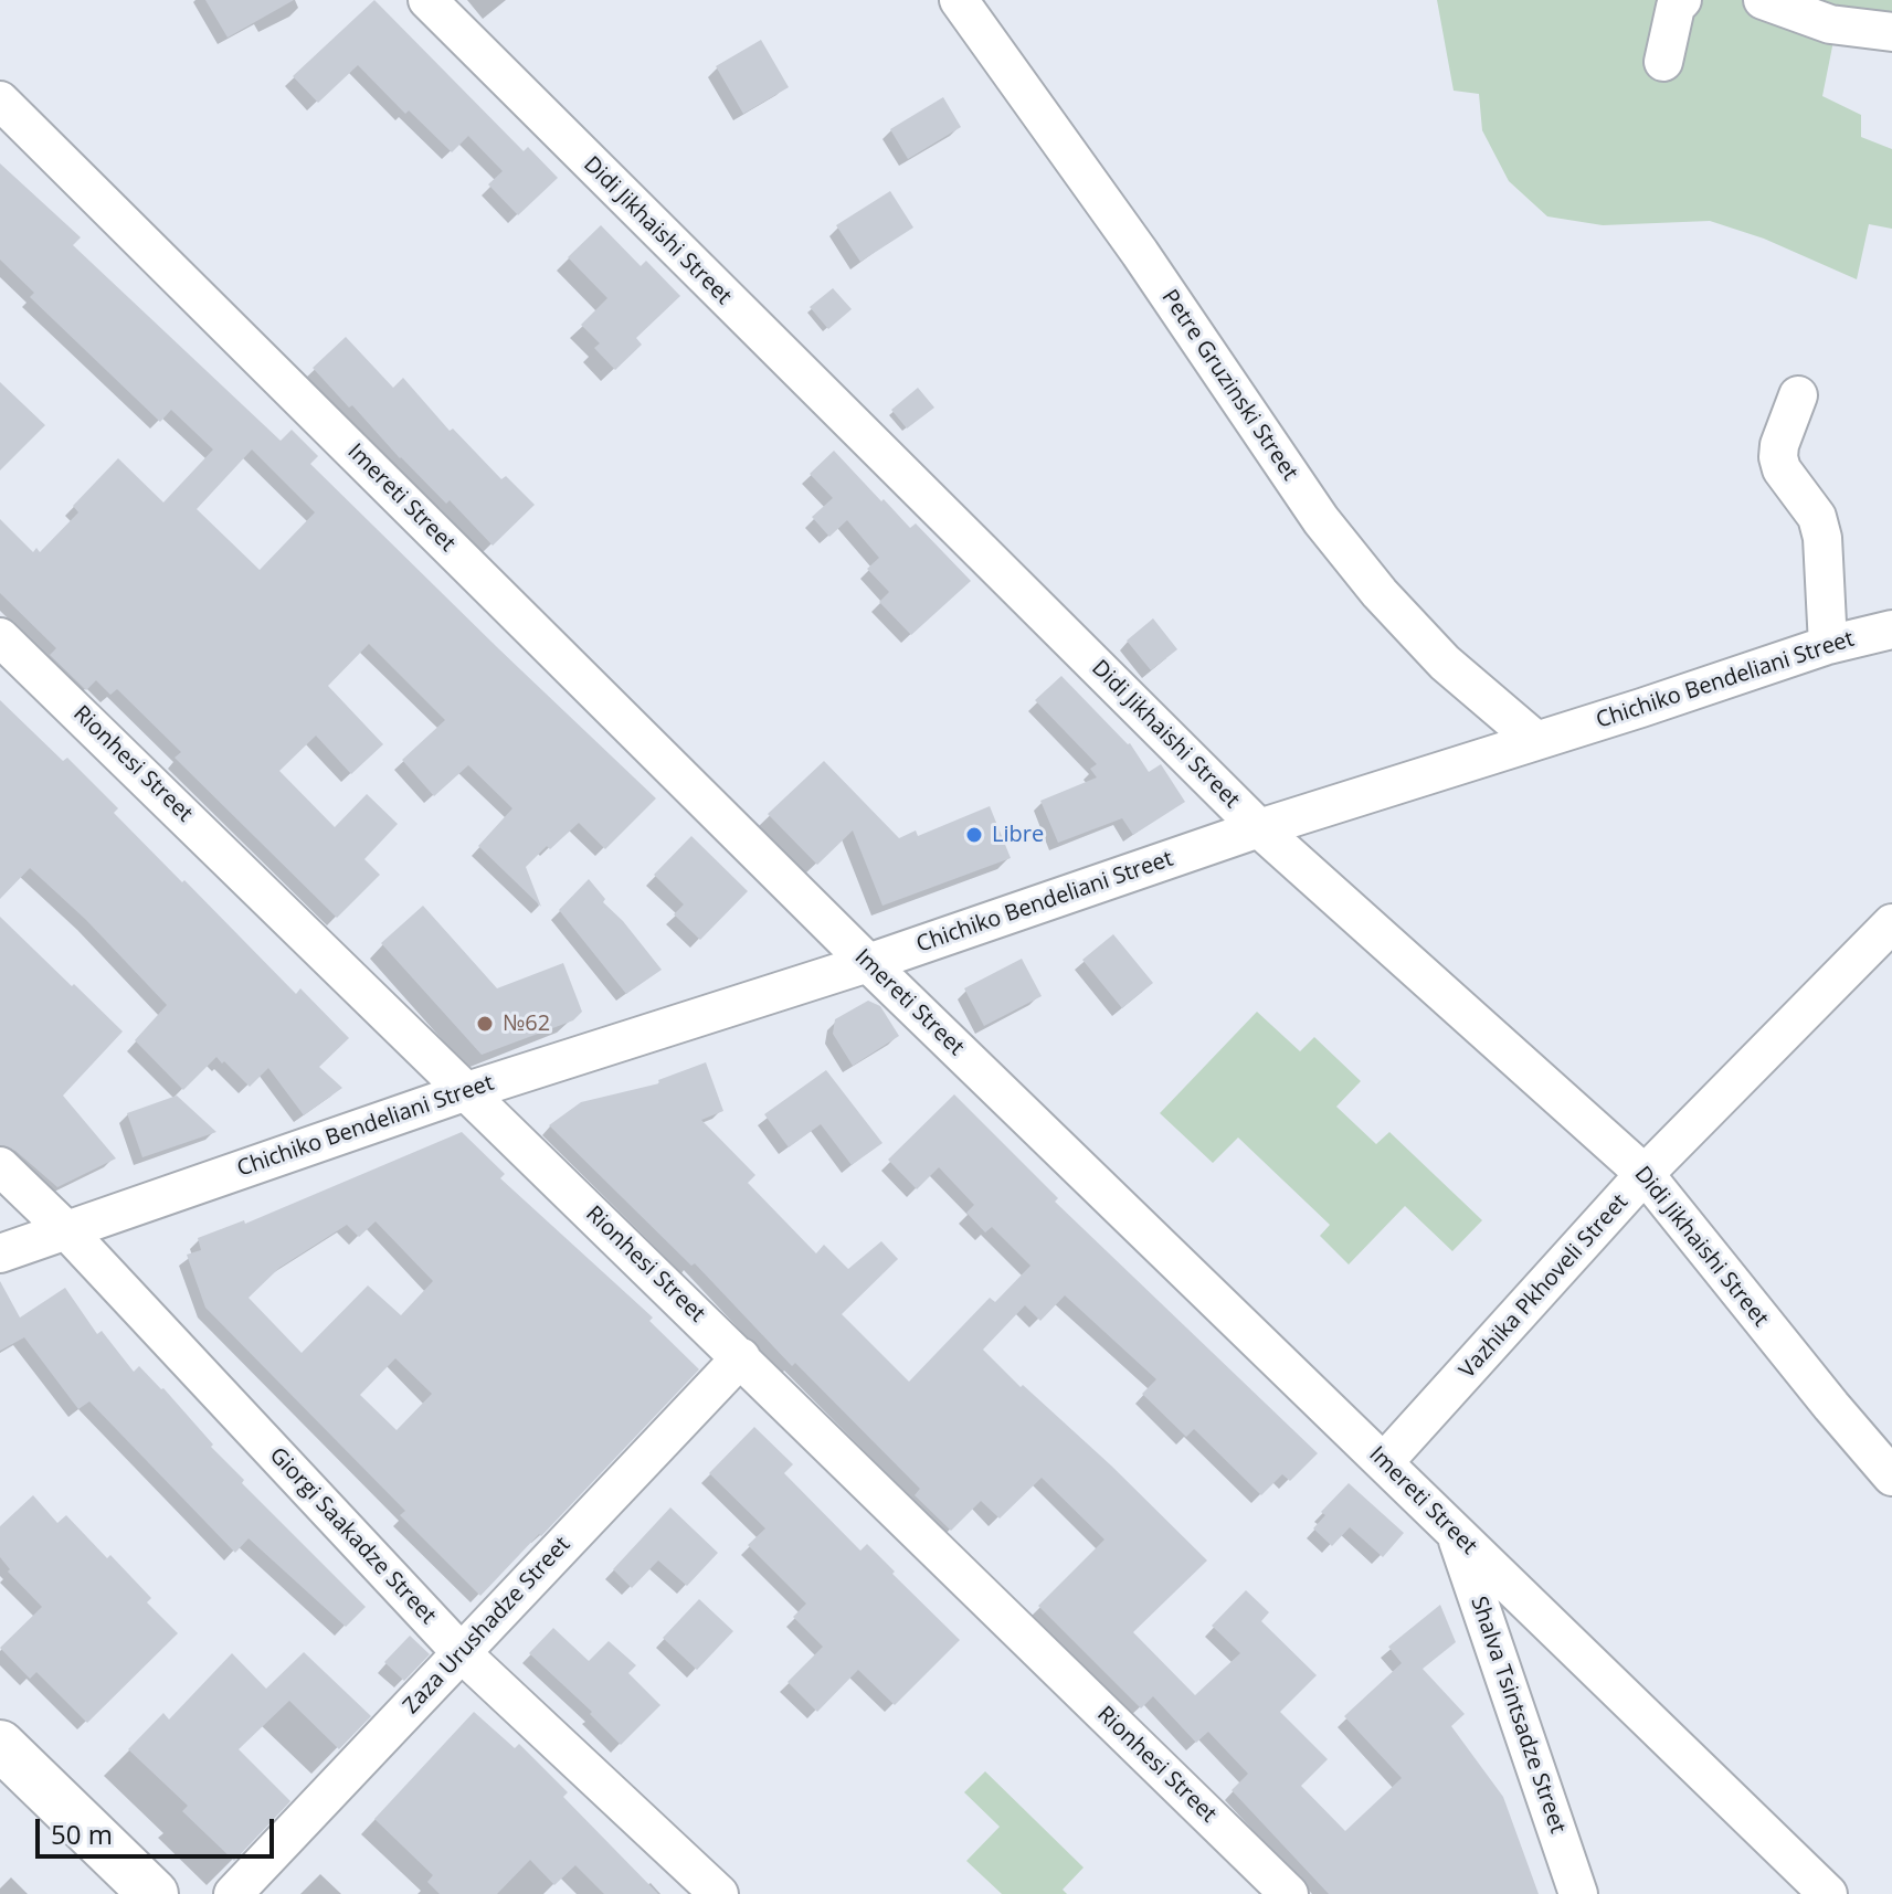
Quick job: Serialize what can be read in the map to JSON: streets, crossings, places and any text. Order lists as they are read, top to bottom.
{
  "streets": {
    "street": [
      "Didi Jikhaishi Street",
      "Petre Gruzinski Street",
      "Imereti Street",
      "Chichiko Bendeliani Street",
      "Rionhesi Street",
      "Vazhika Pkhoveli Street",
      "Giorgi Saakadze Street",
      "Zaza Urushadze Street",
      "Shalva Tsintsadze Street"
    ]
  },
  "crossings": [
    ["Didi Jikhaishi Street", "Chichiko Bendeliani Street"],
    ["Didi Jikhaishi Street", "Vazhika Pkhoveli Street"],
    ["Petre Gruzinski Street", "Chichiko Bendeliani Street"],
    ["Imereti Street", "Chichiko Bendeliani Street"],
    ["Imereti Street", "Vazhika Pkhoveli Street"],
    ["Imereti Street", "Shalva Tsintsadze Street"],
    ["Chichiko Bendeliani Street", "Rionhesi Street"],
    ["Chichiko Bendeliani Street", "Giorgi Saakadze Street"],
    ["Rionhesi Street", "Zaza Urushadze Street"],
    ["Giorgi Saakadze Street", "Zaza Urushadze Street"]
  ],
  "places": ["Libre", "№62"],
  "scale_bar": "50 m"
}
